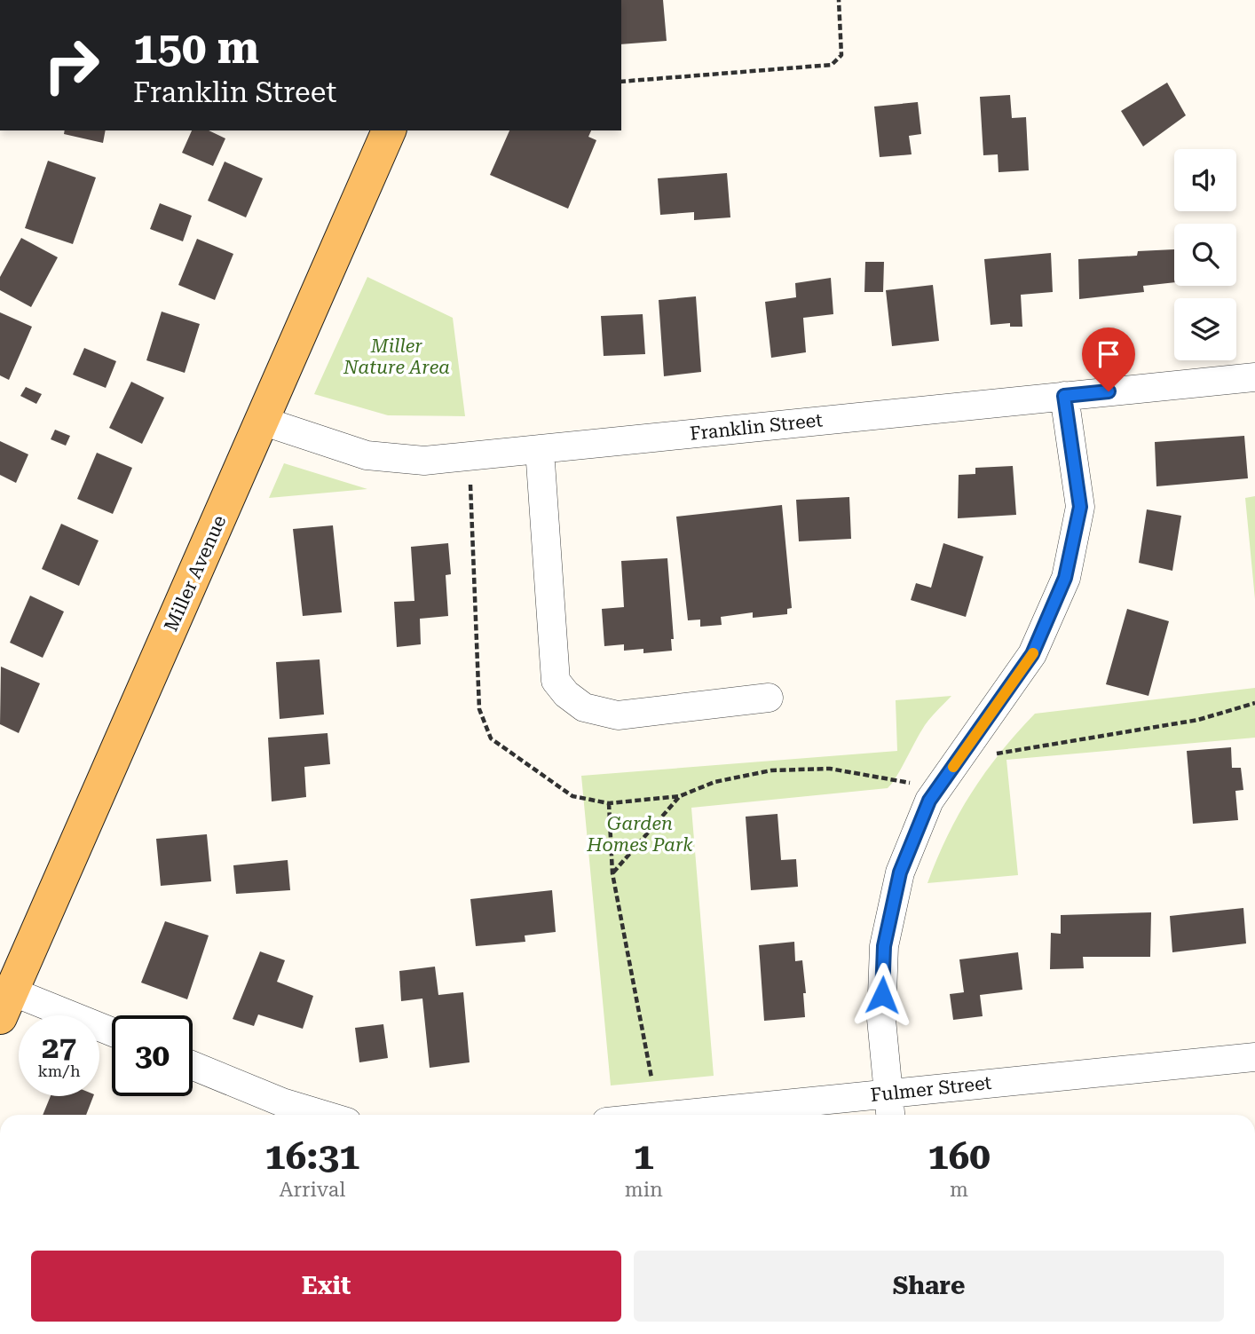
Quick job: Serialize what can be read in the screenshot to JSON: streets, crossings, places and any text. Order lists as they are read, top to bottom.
{
  "streets": {
    "main road": ["Miller Avenue"],
    "street": ["Franklin Street", "Fulmer Street"]
  },
  "crossings": [
    ["Franklin Street", "Miller Avenue"]
  ],
  "parks": ["Miller Nature Area", "Garden Homes Park"],
  "page": {
    "turn": ["150 m", "Franklin Street"],
    "speed": "27 km/h",
    "limit": "30",
    "eta": [
      "16:31",
      "Arrival",
      "1",
      "min",
      "160",
      "m"
    ],
    "buttons": ["Exit", "Share"]
  }
}
